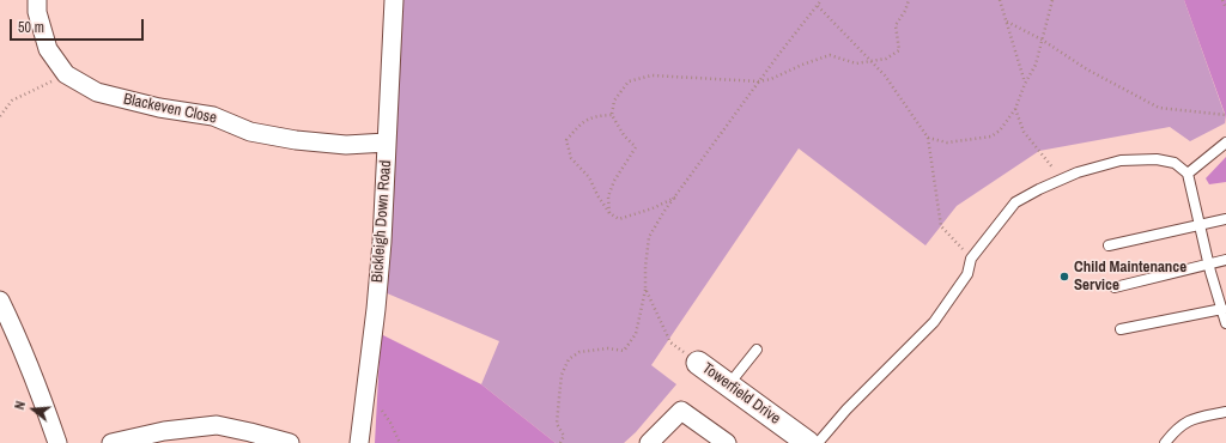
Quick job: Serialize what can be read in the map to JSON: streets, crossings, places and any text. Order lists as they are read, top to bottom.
{
  "streets": {
    "street": ["Blackeven Close", "Bickleigh Down Road", "Towerfield Drive"]
  },
  "crossings": [
    ["Blackeven Close", "Bickleigh Down Road"]
  ],
  "places": ["Child Maintenance Service"],
  "scale_bar": "50 m",
  "north": "left"
}
